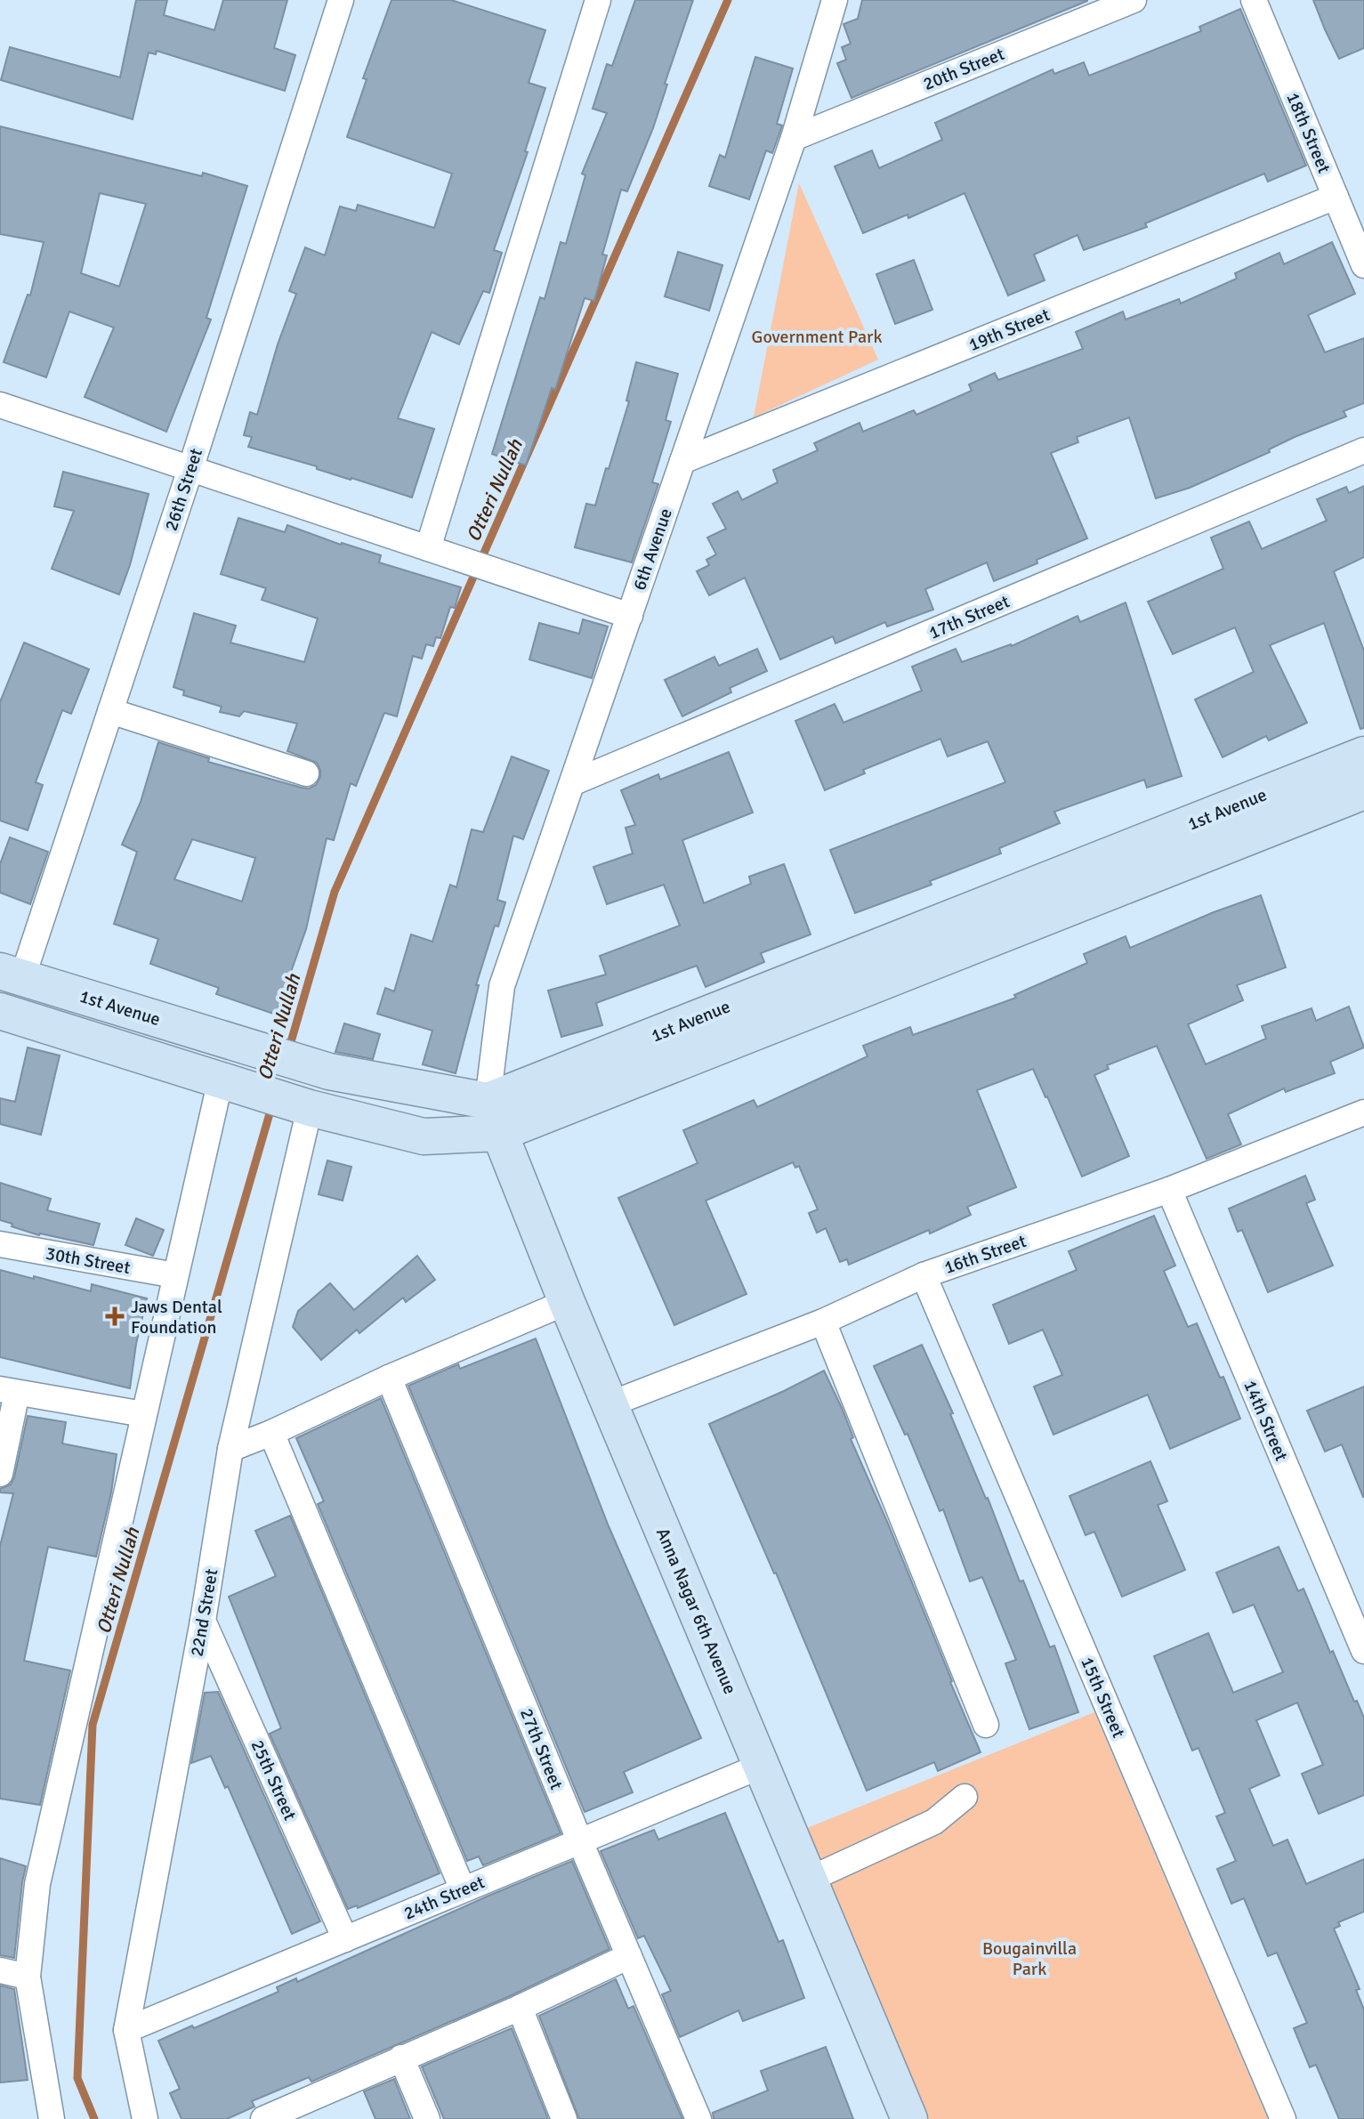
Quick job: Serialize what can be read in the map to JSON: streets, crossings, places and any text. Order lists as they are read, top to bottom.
{
  "streets": {
    "street": [
      "20th Street",
      "18th Street",
      "19th Street",
      "26th Street",
      "6th Avenue",
      "17th Street",
      "1st Avenue",
      "16th Street",
      "30th Street",
      "14th Street",
      "Anna Nagar 6th Avenue",
      "22nd Street",
      "15th Street",
      "27th Street",
      "25th Street",
      "24th Street"
    ]
  },
  "crossings": [
    ["20th Street", "6th Avenue"],
    ["18th Street", "19th Street"],
    ["19th Street", "6th Avenue"],
    ["26th Street", "1st Avenue"],
    ["6th Avenue", "17th Street"],
    ["6th Avenue", "1st Avenue"],
    ["6th Avenue", "Anna Nagar 6th Avenue"],
    ["1st Avenue", "Anna Nagar 6th Avenue"],
    ["1st Avenue", "22nd Street"],
    ["16th Street", "14th Street"],
    ["16th Street", "Anna Nagar 6th Avenue"],
    ["16th Street", "15th Street"],
    ["Anna Nagar 6th Avenue", "24th Street"],
    ["22nd Street", "25th Street"],
    ["22nd Street", "24th Street"],
    ["27th Street", "24th Street"],
    ["25th Street", "24th Street"]
  ],
  "water": ["Otteri Nullah"],
  "parks": ["Government Park", "Bougainvilla Park"],
  "places": {
    "health": ["Jaws Dental Foundation"]
  }
}
